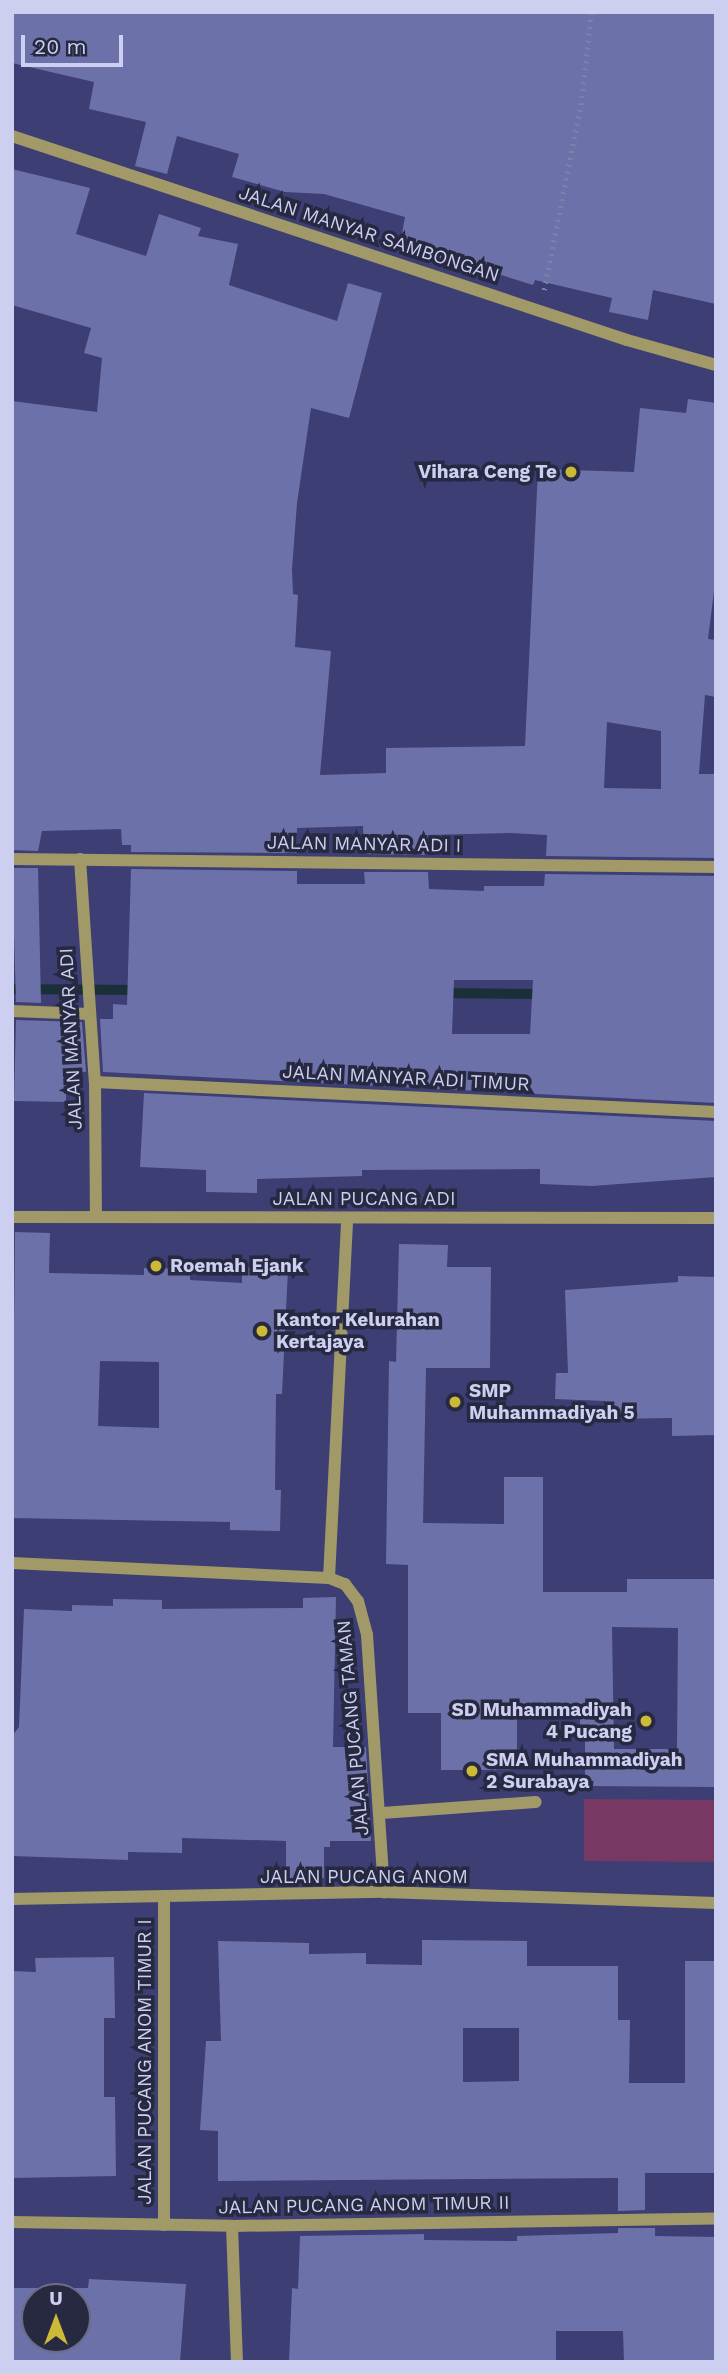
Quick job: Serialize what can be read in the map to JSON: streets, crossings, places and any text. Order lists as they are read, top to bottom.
{
  "streets": {
    "street": [
      "JALAN MANYAR SAMBONGAN",
      "JALAN MANYAR ADI I",
      "JALAN MANYAR ADI",
      "JALAN MANYAR ADI TIMUR",
      "JALAN PUCANG ADI",
      "JALAN PUCANG TAMAN",
      "JALAN PUCANG ANOM",
      "JALAN PUCANG ANOM TIMUR I",
      "JALAN PUCANG ANOM TIMUR II"
    ]
  },
  "crossings": [
    ["JALAN MANYAR ADI I", "JALAN MANYAR ADI"],
    ["JALAN MANYAR ADI", "JALAN MANYAR ADI TIMUR"],
    ["JALAN MANYAR ADI", "JALAN PUCANG ADI"],
    ["JALAN PUCANG TAMAN", "JALAN PUCANG ANOM"],
    ["JALAN PUCANG ANOM", "JALAN PUCANG ANOM TIMUR I"],
    ["JALAN PUCANG ANOM TIMUR I", "JALAN PUCANG ANOM TIMUR II"]
  ],
  "places": [
    "Vihara Ceng Te",
    "Roemah Ejank",
    "Kantor Kelurahan Kertajaya",
    "SMP Muhammadiyah 5",
    "SD Muhammadiyah 4 Pucang",
    "SMA Muhammadiyah 2 Surabaya"
  ],
  "scale_bar": "20 m",
  "north": "top"
}
